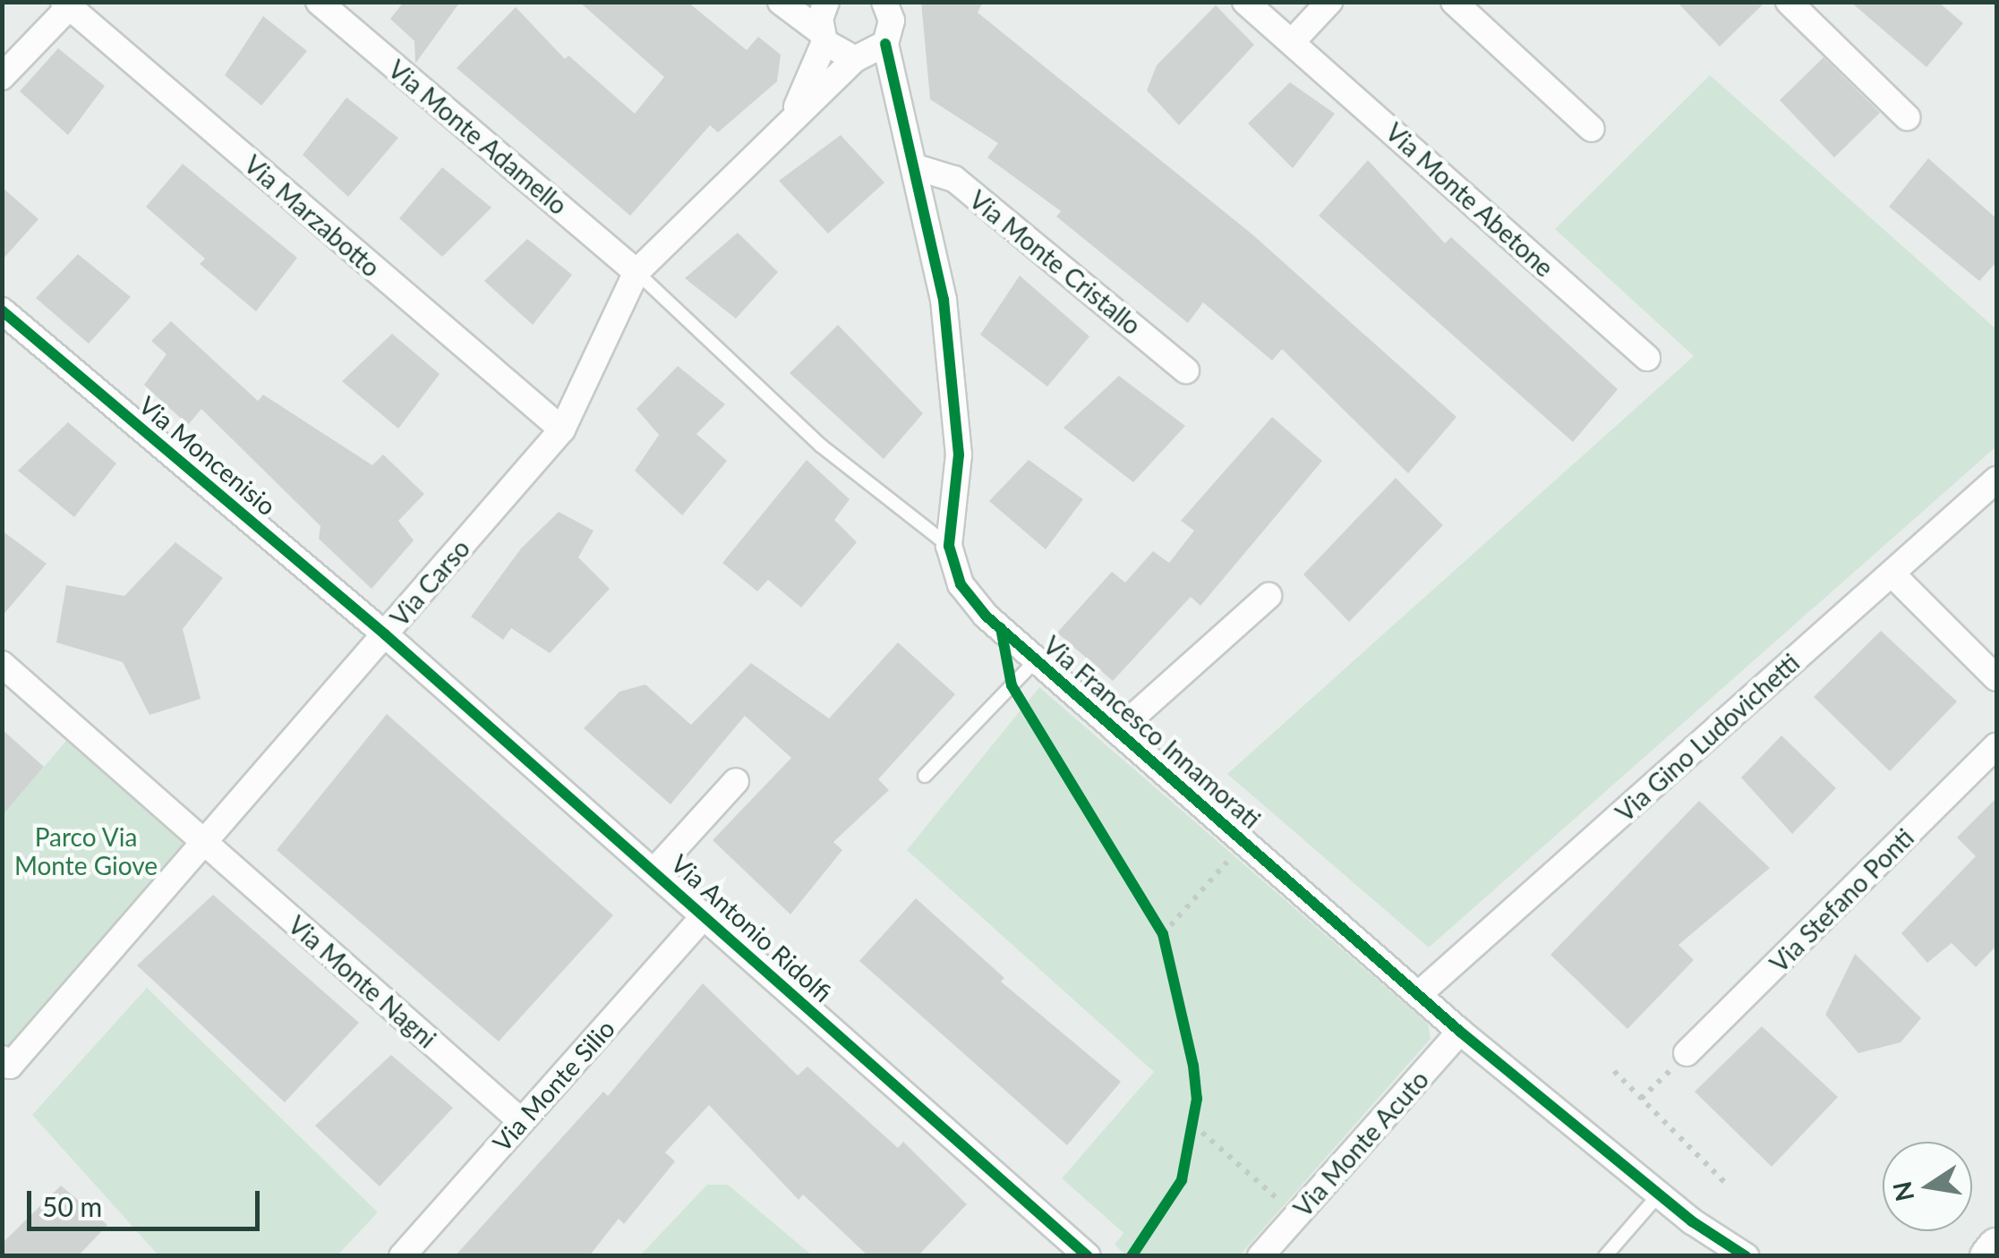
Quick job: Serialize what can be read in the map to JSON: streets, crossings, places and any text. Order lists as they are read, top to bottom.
{
  "streets": {
    "street": [
      "Via Monte Adamello",
      "Via Monte Abetone",
      "Via Marzabotto",
      "Via Monte Cristallo",
      "Via Moncenisio",
      "Via Carso",
      "Via Francesco Innamorati",
      "Via Gino Ludovichetti",
      "Via Stefano Ponti",
      "Via Antonio Ridolfi",
      "Via Monte Nagni",
      "Via Monte Silio",
      "Via Monte Acuto"
    ]
  },
  "crossings": [
    ["Via Monte Adamello", "Via Carso"],
    ["Via Marzabotto", "Via Carso"],
    ["Via Monte Cristallo", "Via Francesco Innamorati"],
    ["Via Moncenisio", "Via Carso"],
    ["Via Moncenisio", "Via Antonio Ridolfi"],
    ["Via Carso", "Via Antonio Ridolfi"],
    ["Via Carso", "Via Monte Nagni"],
    ["Via Francesco Innamorati", "Via Gino Ludovichetti"],
    ["Via Francesco Innamorati", "Via Monte Acuto"],
    ["Via Antonio Ridolfi", "Via Monte Silio"],
    ["Via Monte Nagni", "Via Monte Silio"]
  ],
  "parks": ["Parco Via Monte Giove"],
  "scale_bar": "50 m",
  "north": "left"
}
